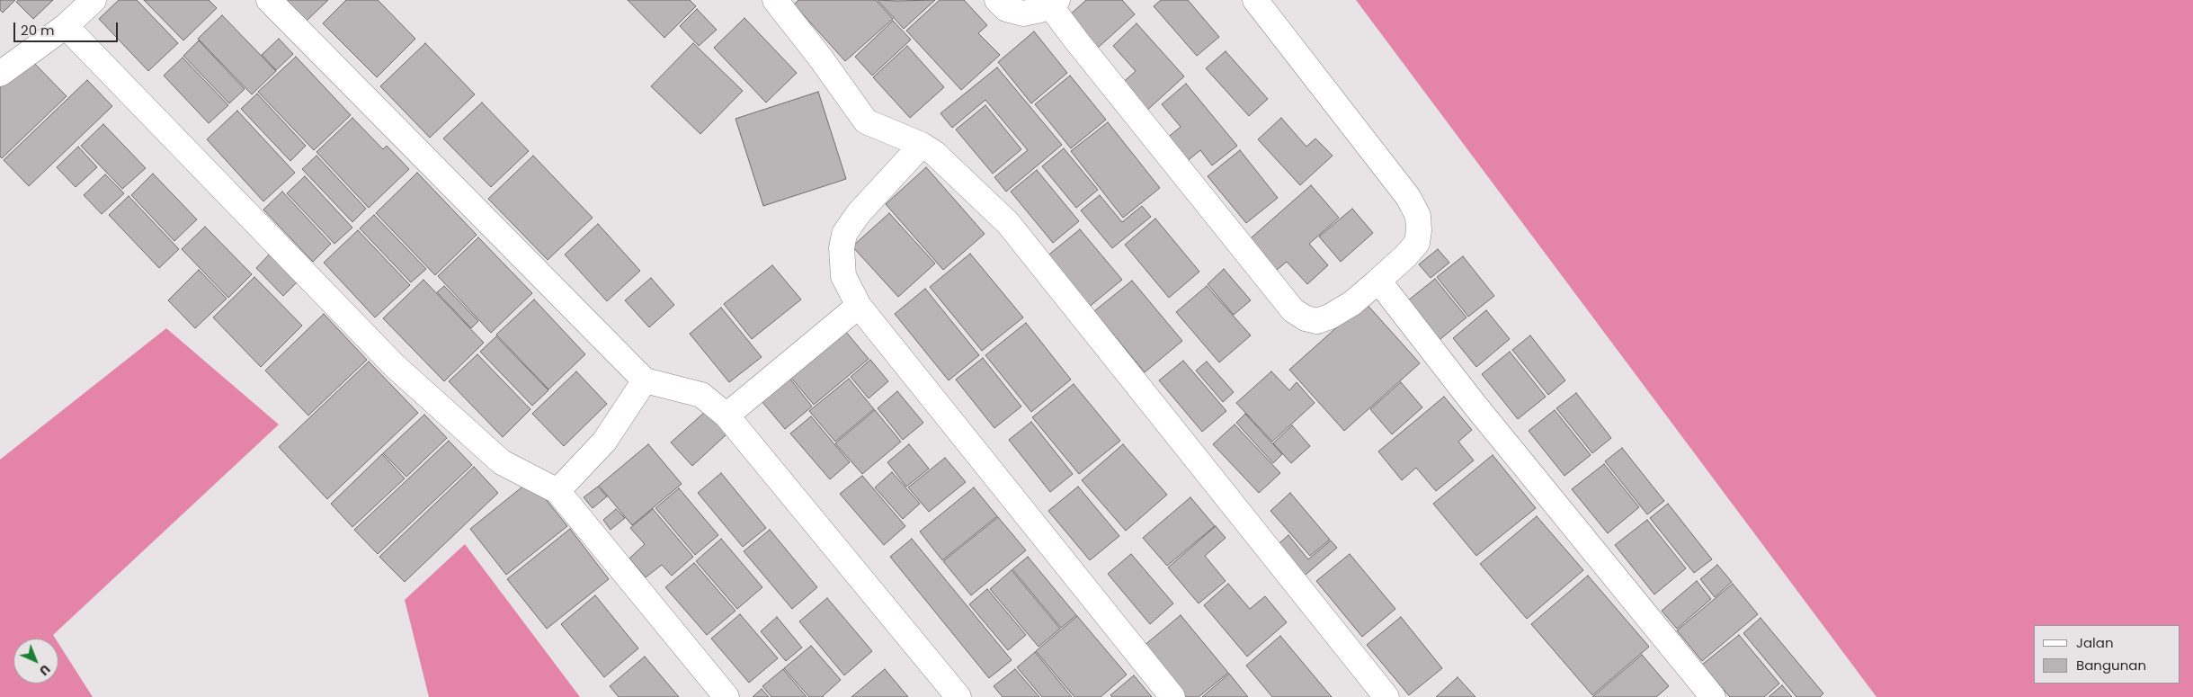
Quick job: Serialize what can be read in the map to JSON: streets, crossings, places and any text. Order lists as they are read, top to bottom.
{
  "legend": ["Jalan", "Bangunan"],
  "scale_bar": "20 m",
  "north": "bottom right"
}
